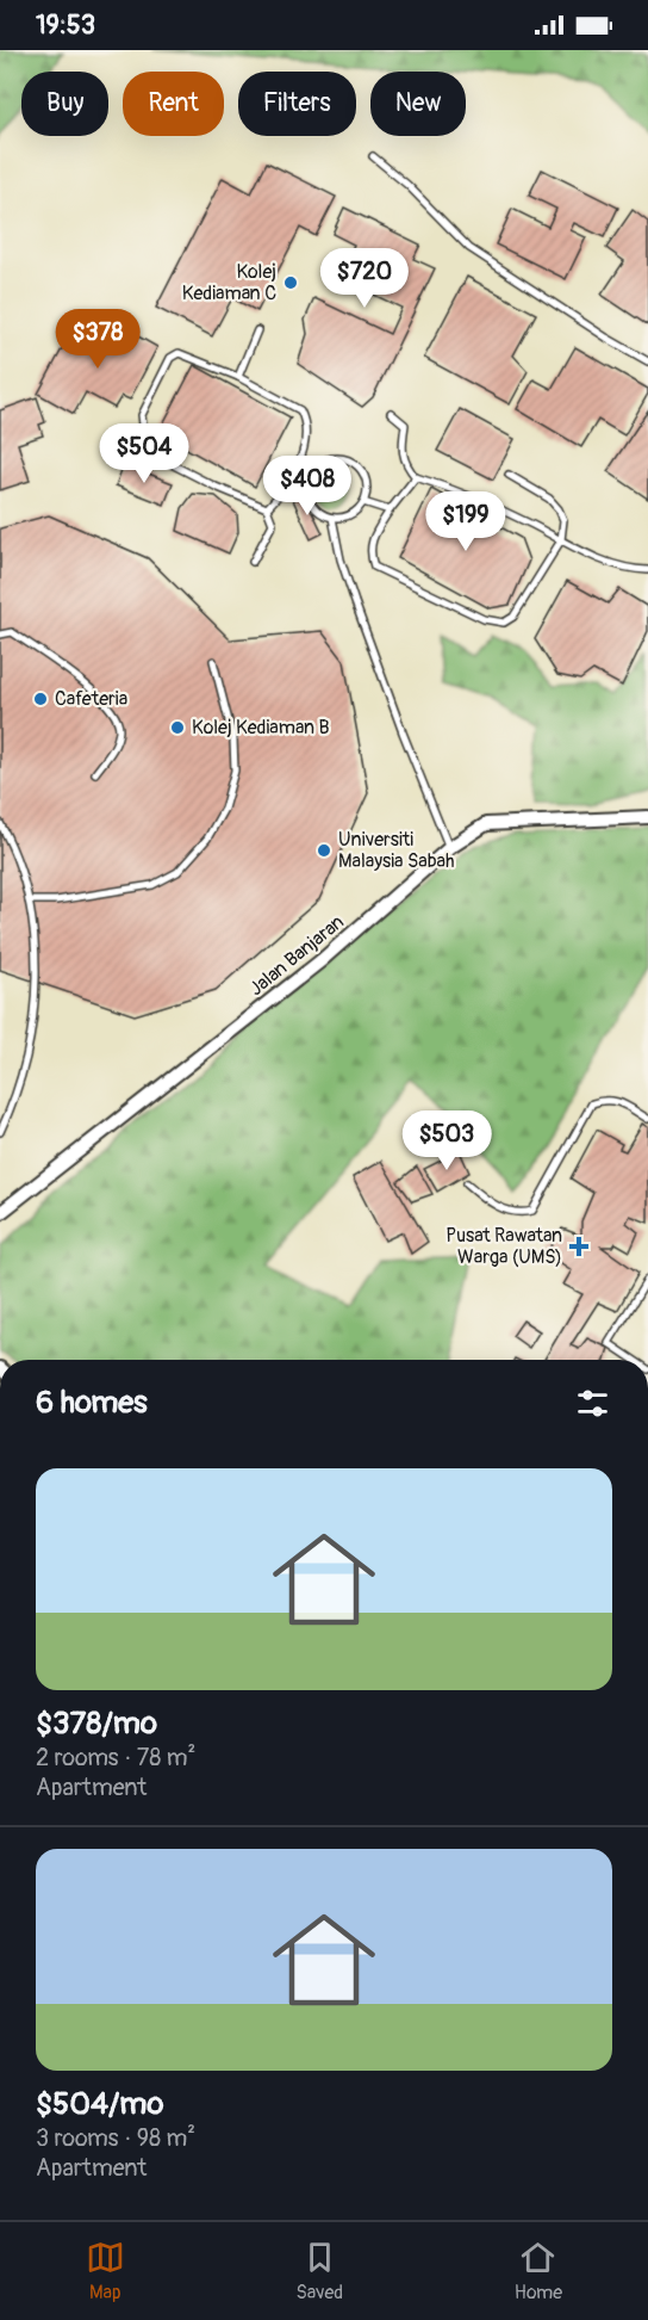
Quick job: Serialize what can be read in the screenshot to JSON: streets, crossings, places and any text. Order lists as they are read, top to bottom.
{
  "streets": {
    "street": ["Jalan Banjaran"]
  },
  "places": {
    "other": [
      "Kolej Kediaman C",
      "Cafeteria",
      "Kolej Kediaman B",
      "Universiti Malaysia Sabah"
    ],
    "health": ["Pusat Rawatan Warga (UMS)"]
  },
  "page": {
    "status": "19:53",
    "chip": [
      "Buy",
      "Rent",
      "Filters",
      "New"
    ],
    "price": [
      "$720",
      "$378",
      "$504",
      "$408",
      "$199",
      "$503"
    ],
    "heading": "6 homes",
    "list": [
      {
        "name": "$378/mo",
        "note": "2 rooms · 78 m² · Apartment"
      },
      {
        "name": "$504/mo",
        "note": "3 rooms · 98 m² · Apartment"
      }
    ],
    "tabs": ["Map", "Saved", "Home"]
  }
}
